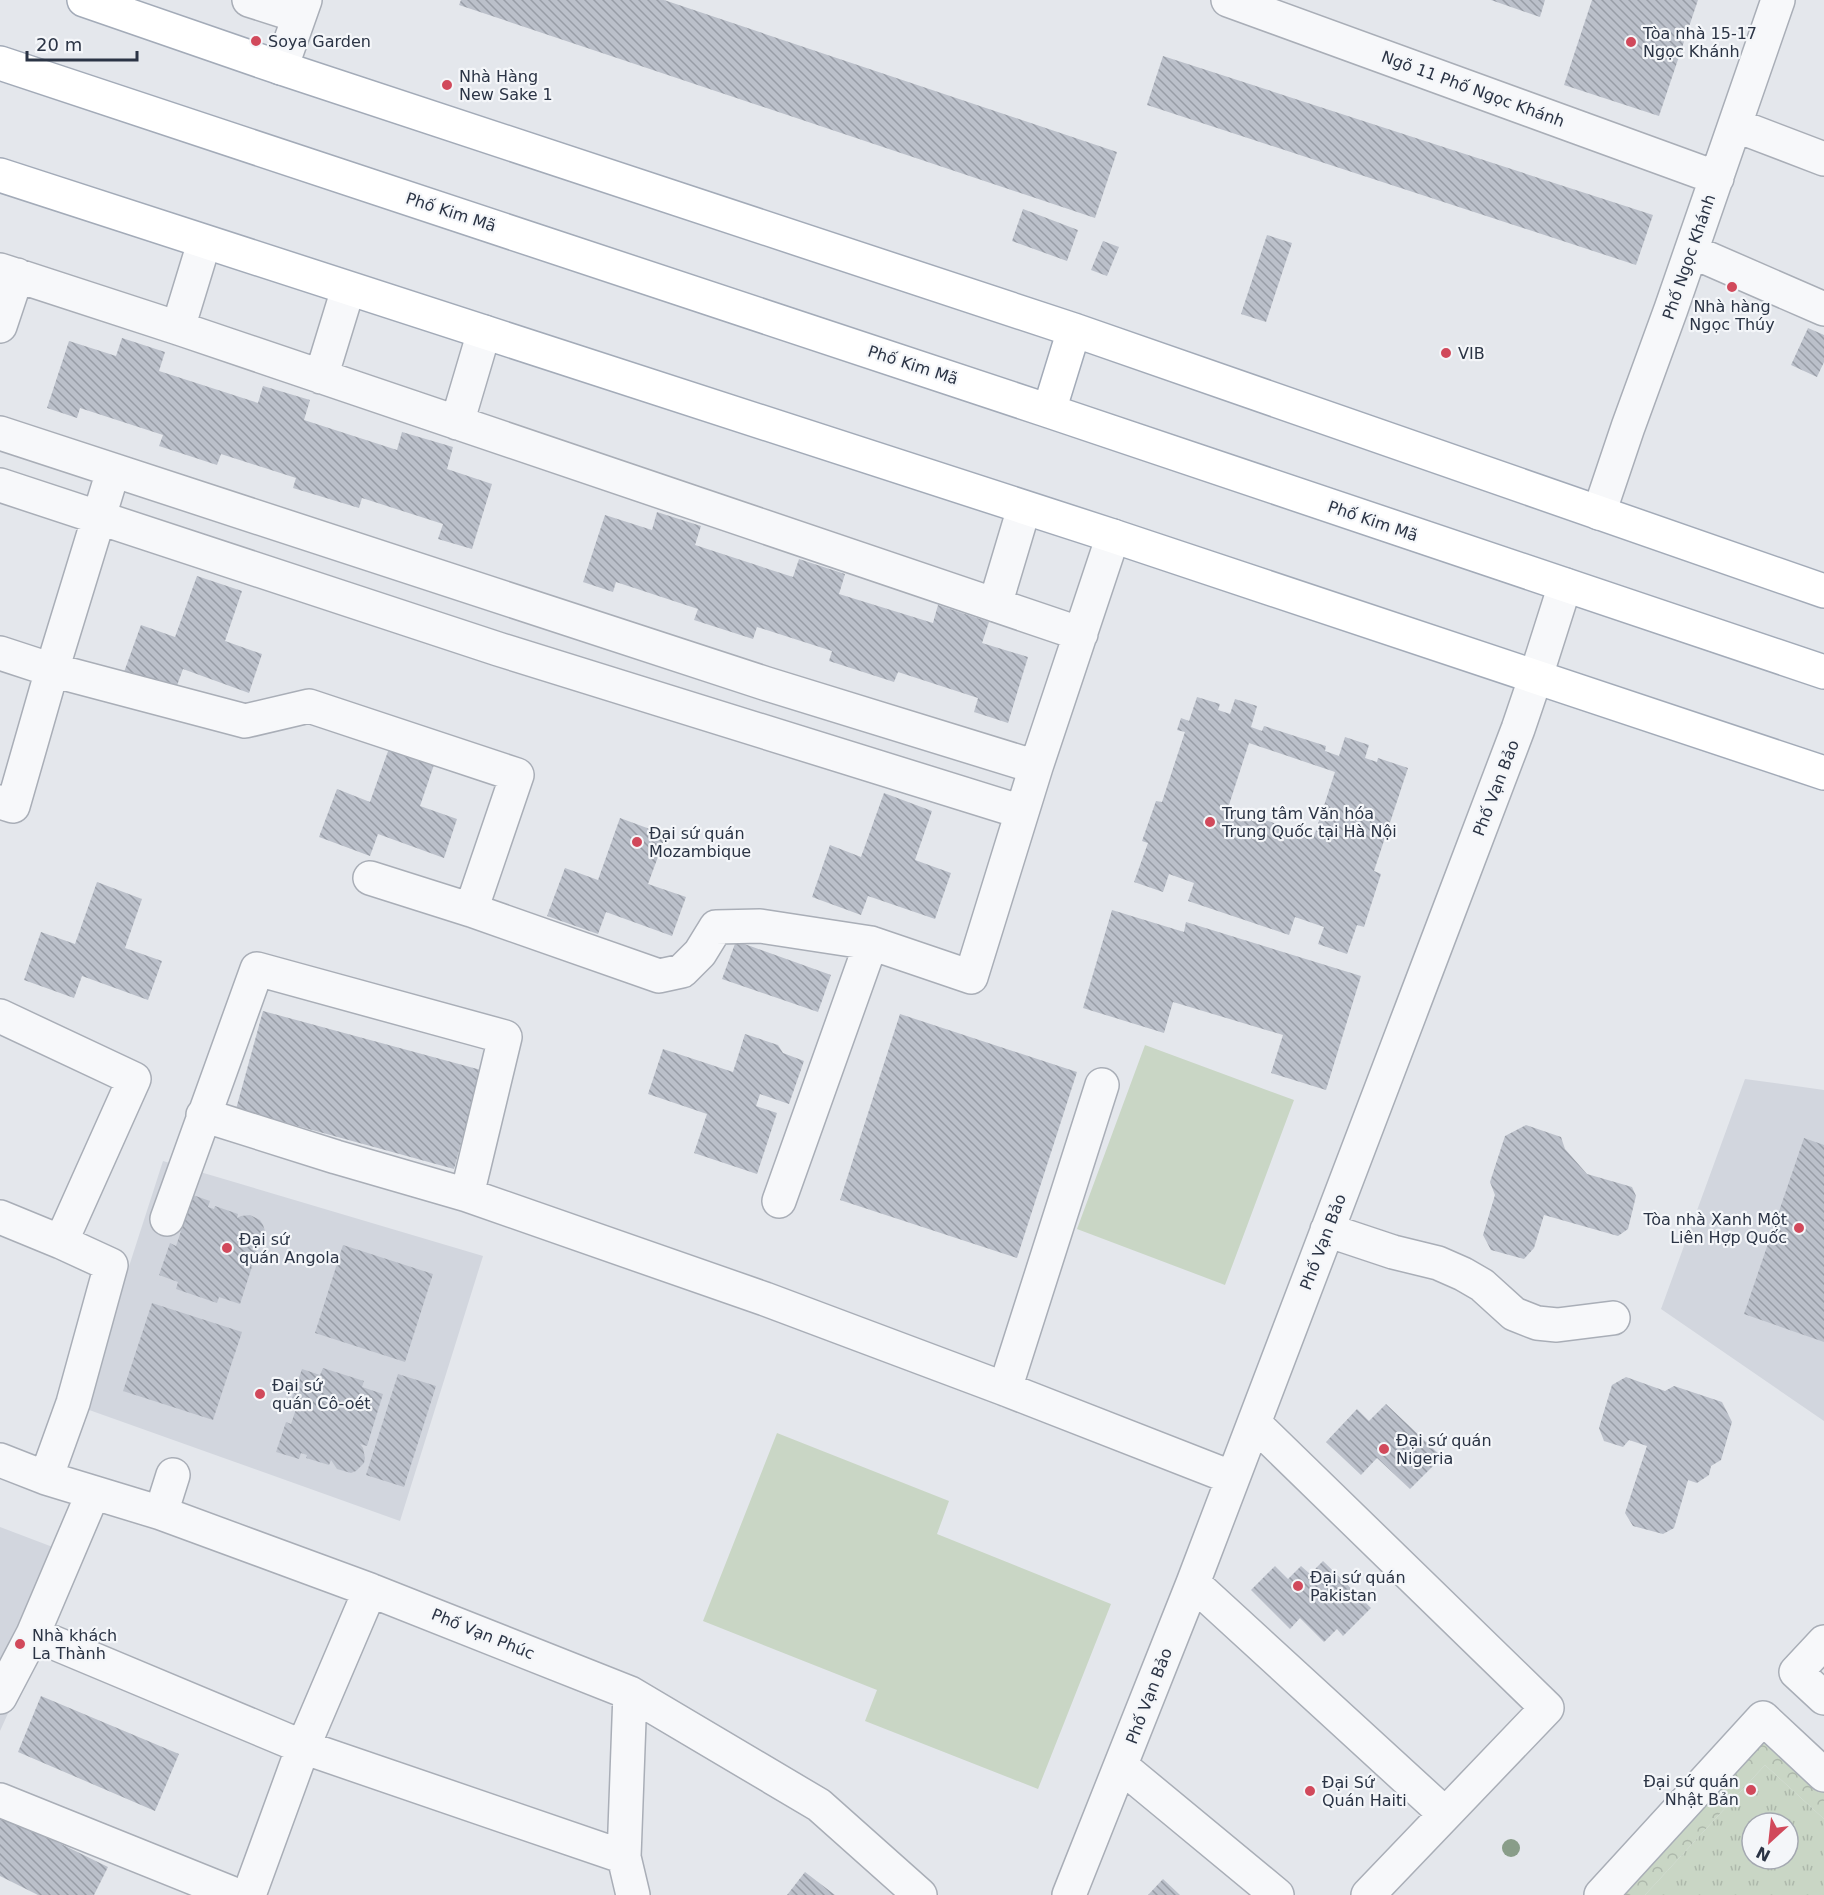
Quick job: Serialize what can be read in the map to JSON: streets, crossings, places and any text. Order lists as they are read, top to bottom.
{
  "streets": {
    "main road": ["Phố Kim Mã"],
    "street": [
      "Ngõ 11 Phố Ngọc Khánh",
      "Phố Ngọc Khánh",
      "Phố Vạn Bảo",
      "Phố Vạn Phúc"
    ]
  },
  "crossings": [
    ["Ngõ 11 Phố Ngọc Khánh", "Phố Ngọc Khánh"],
    ["Phố Kim Mã", "Phố Vạn Bảo"]
  ],
  "places": [
    "Soya Garden",
    "Tòa nhà 15-17 Ngọc Khánh",
    "Nhà Hàng New Sake 1",
    "Nhà hàng Ngọc Thúy",
    "VIB",
    "Trung tâm Văn hóa Trung Quốc tại Hà Nội",
    "Đại sứ quán Mozambique",
    "Tòa nhà Xanh Một Liên Hợp Quốc",
    "Đại sứ quán Angola",
    "Đại sứ quán Cô-oét",
    "Đại sứ quán Nigeria",
    "Đại sứ quán Pakistan",
    "Nhà khách La Thành",
    "Đại sứ quán Nhật Bản",
    "Đại Sứ Quán Haiti"
  ],
  "scale_bar": "20 m",
  "north": "bottom left"
}
